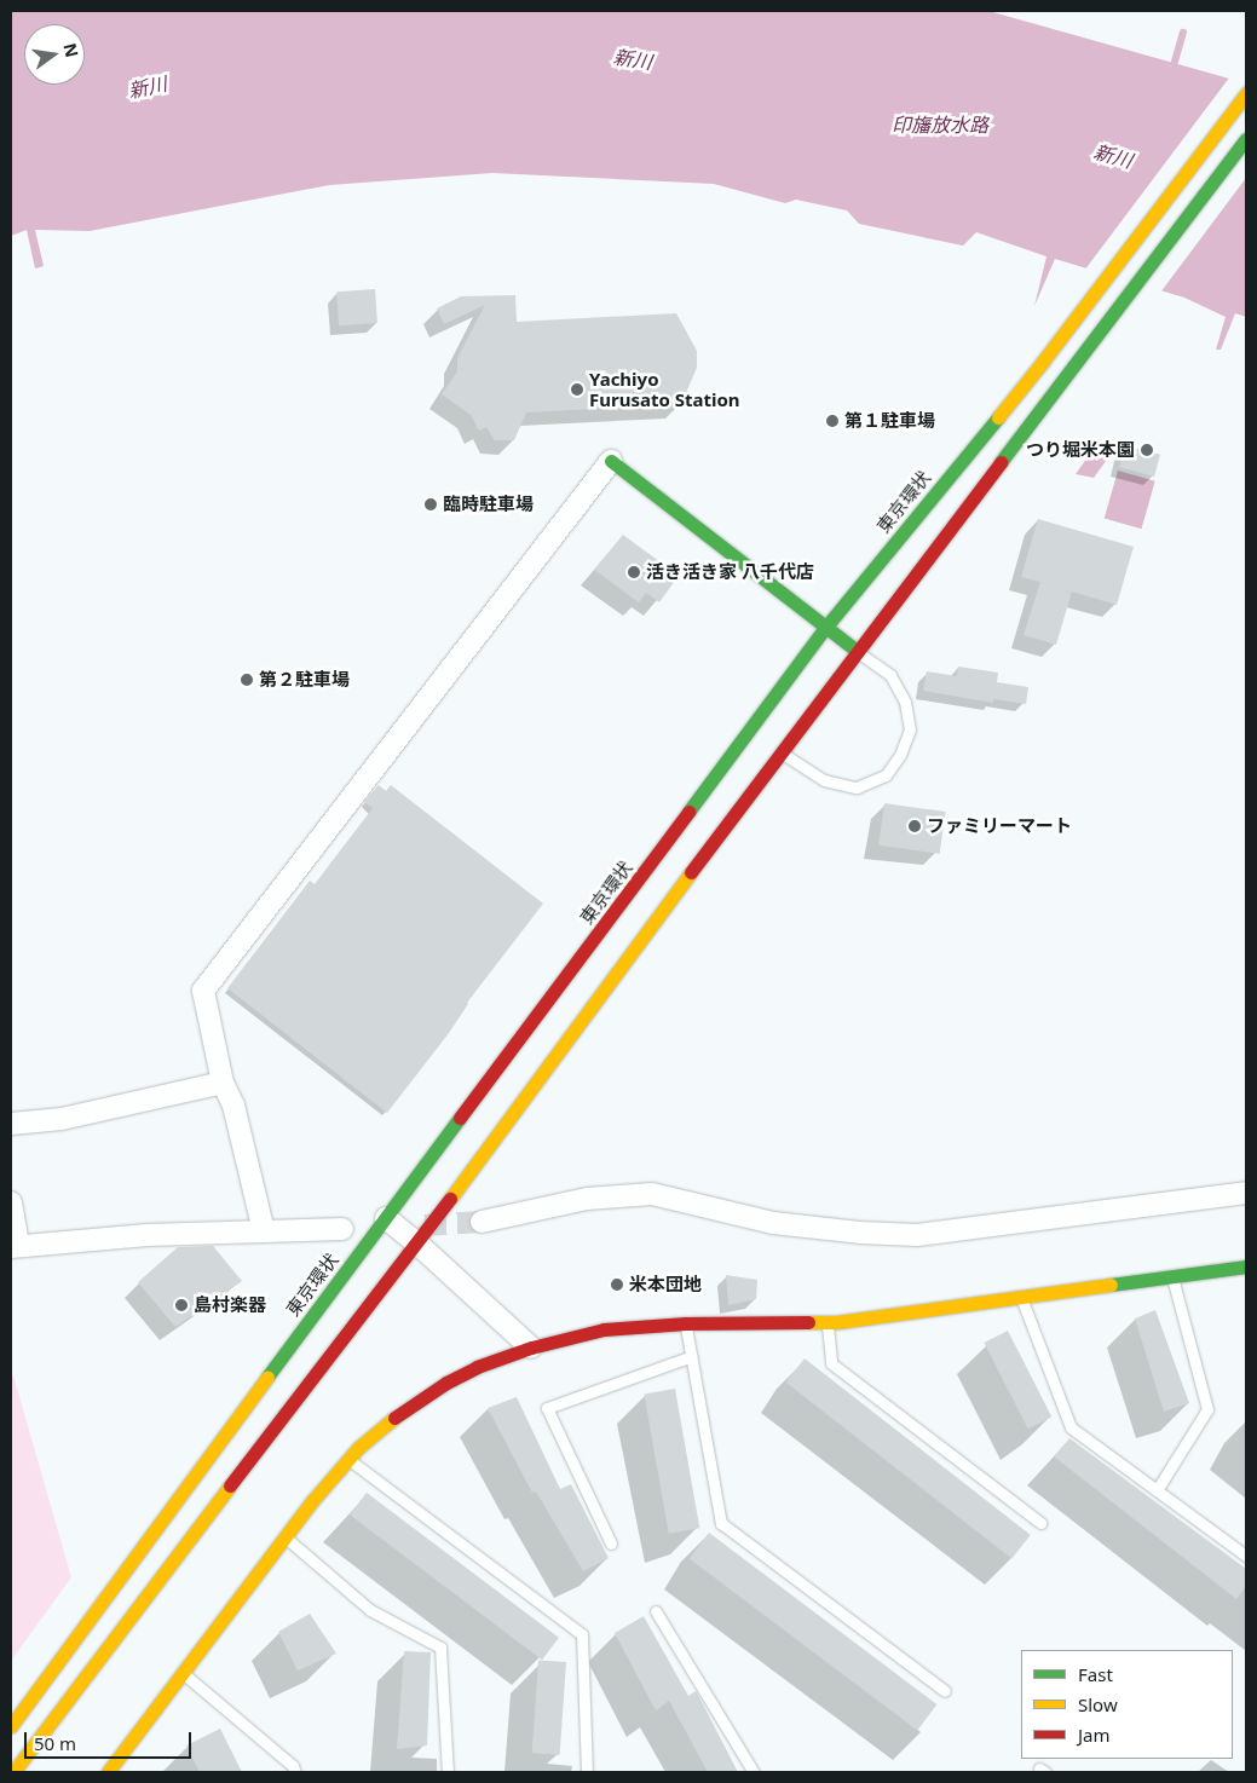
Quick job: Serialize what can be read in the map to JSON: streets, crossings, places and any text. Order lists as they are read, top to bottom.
{
  "streets": {
    "main road": ["東京環状"]
  },
  "water": ["新川", "印旛放水路"],
  "places": [
    "Yachiyo Furusato Station",
    "第１駐車場",
    "つり堀米本園",
    "臨時駐車場",
    "活き活き家 八千代店",
    "第２駐車場",
    "ファミリーマート",
    "米本団地",
    "島村楽器"
  ],
  "legend": ["Fast", "Slow", "Jam"],
  "scale_bar": "50 m",
  "north": "right"
}
